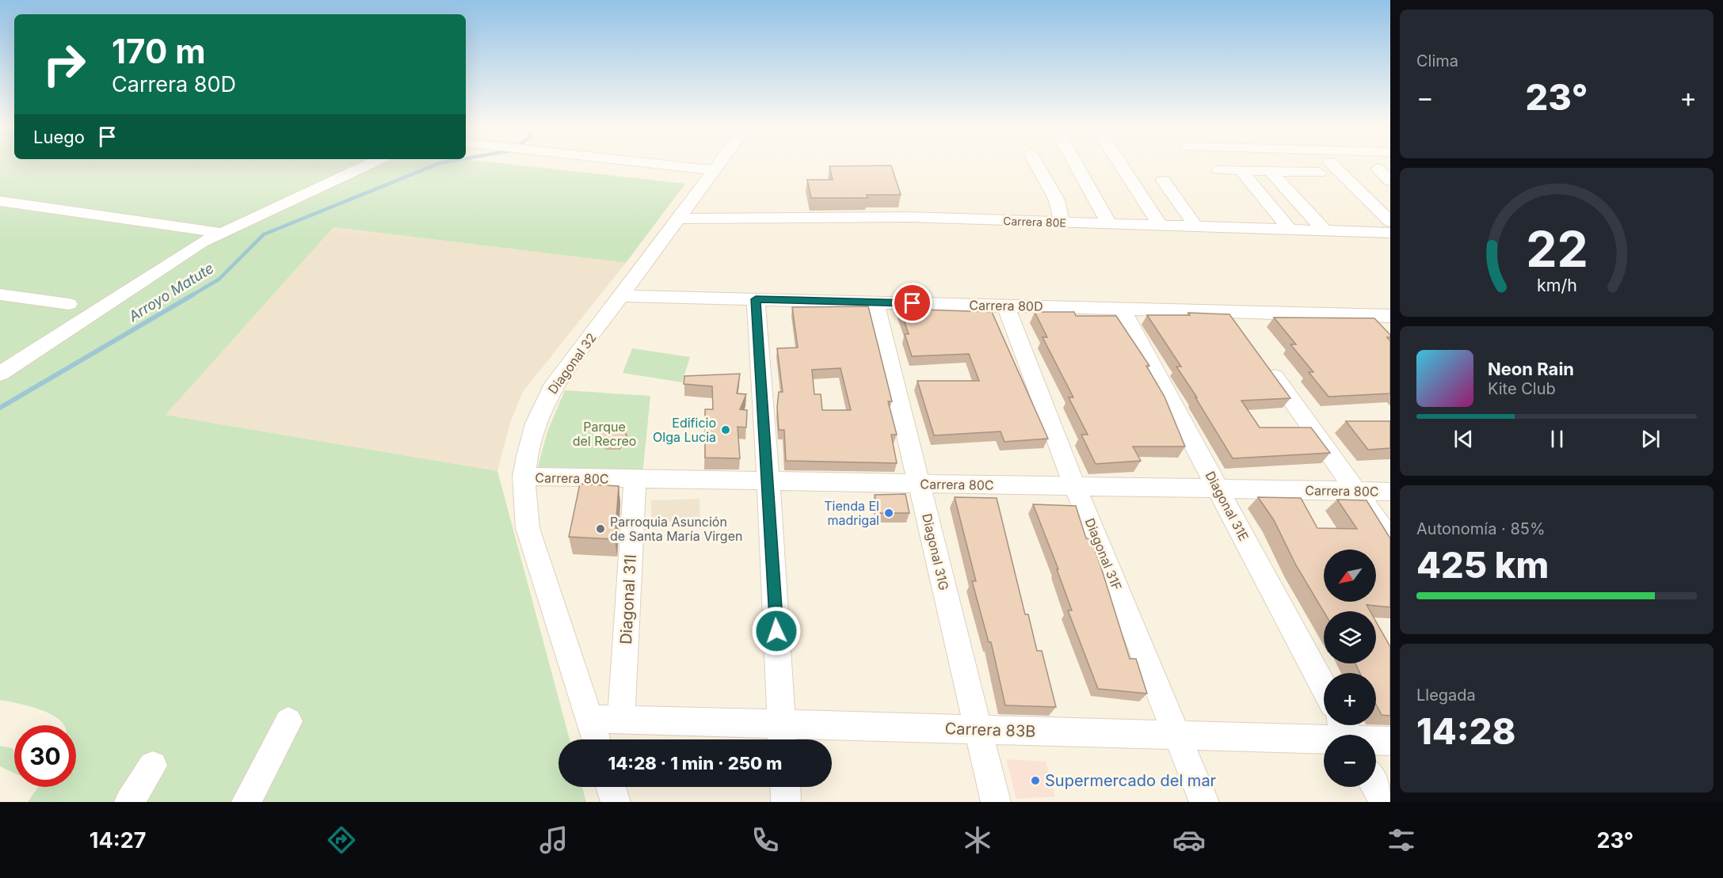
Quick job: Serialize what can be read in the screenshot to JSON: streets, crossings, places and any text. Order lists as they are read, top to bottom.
{
  "streets": {
    "street": [
      "Carrera 80E",
      "Carrera 80D",
      "Diagonal 32",
      "Carrera 80C",
      "Diagonal 31E",
      "Diagonal 31G",
      "Diagonal 31F",
      "Diagonal 31I",
      "Carrera 83B"
    ]
  },
  "crossings": [
    ["Carrera 80E", "Diagonal 32"],
    ["Carrera 80D", "Diagonal 32"],
    ["Carrera 80D", "Diagonal 31E"],
    ["Carrera 80D", "Diagonal 31G"],
    ["Carrera 80D", "Diagonal 31F"],
    ["Diagonal 32", "Carrera 80C"],
    ["Diagonal 32", "Carrera 83B"],
    ["Carrera 80C", "Diagonal 31E"],
    ["Carrera 80C", "Diagonal 31G"],
    ["Carrera 80C", "Diagonal 31F"],
    ["Carrera 80C", "Diagonal 31I"],
    ["Diagonal 31G", "Carrera 83B"],
    ["Diagonal 31F", "Carrera 83B"],
    ["Diagonal 31I", "Carrera 83B"]
  ],
  "water": ["Arroyo Matute"],
  "parks": ["Parque del Recreo"],
  "places": [
    "Edificio Olga Lucia",
    "Tienda El madrigal",
    "Parroquia Asunción de Santa María Virgen",
    "Supermercado del mar"
  ],
  "north": "bottom left",
  "page": {
    "tile": [
      "Clima",
      ["Autonomía · 85%", "425 km"],
      ["Llegada", "14:28"]
    ],
    "turn": ["170 m", "Carrera 80D"],
    "heat": ["−", "23°", "+"],
    "then": "Luego",
    "song": ["Neon Rain", "Kite Club"],
    "map_buttons": ["+", "−"],
    "limit": "30",
    "trip": "14:28 · 1 min · 250 m",
    "tabs": ["14:27", "23°"],
    "gauge": ["22", "km/h"]
  }
}
